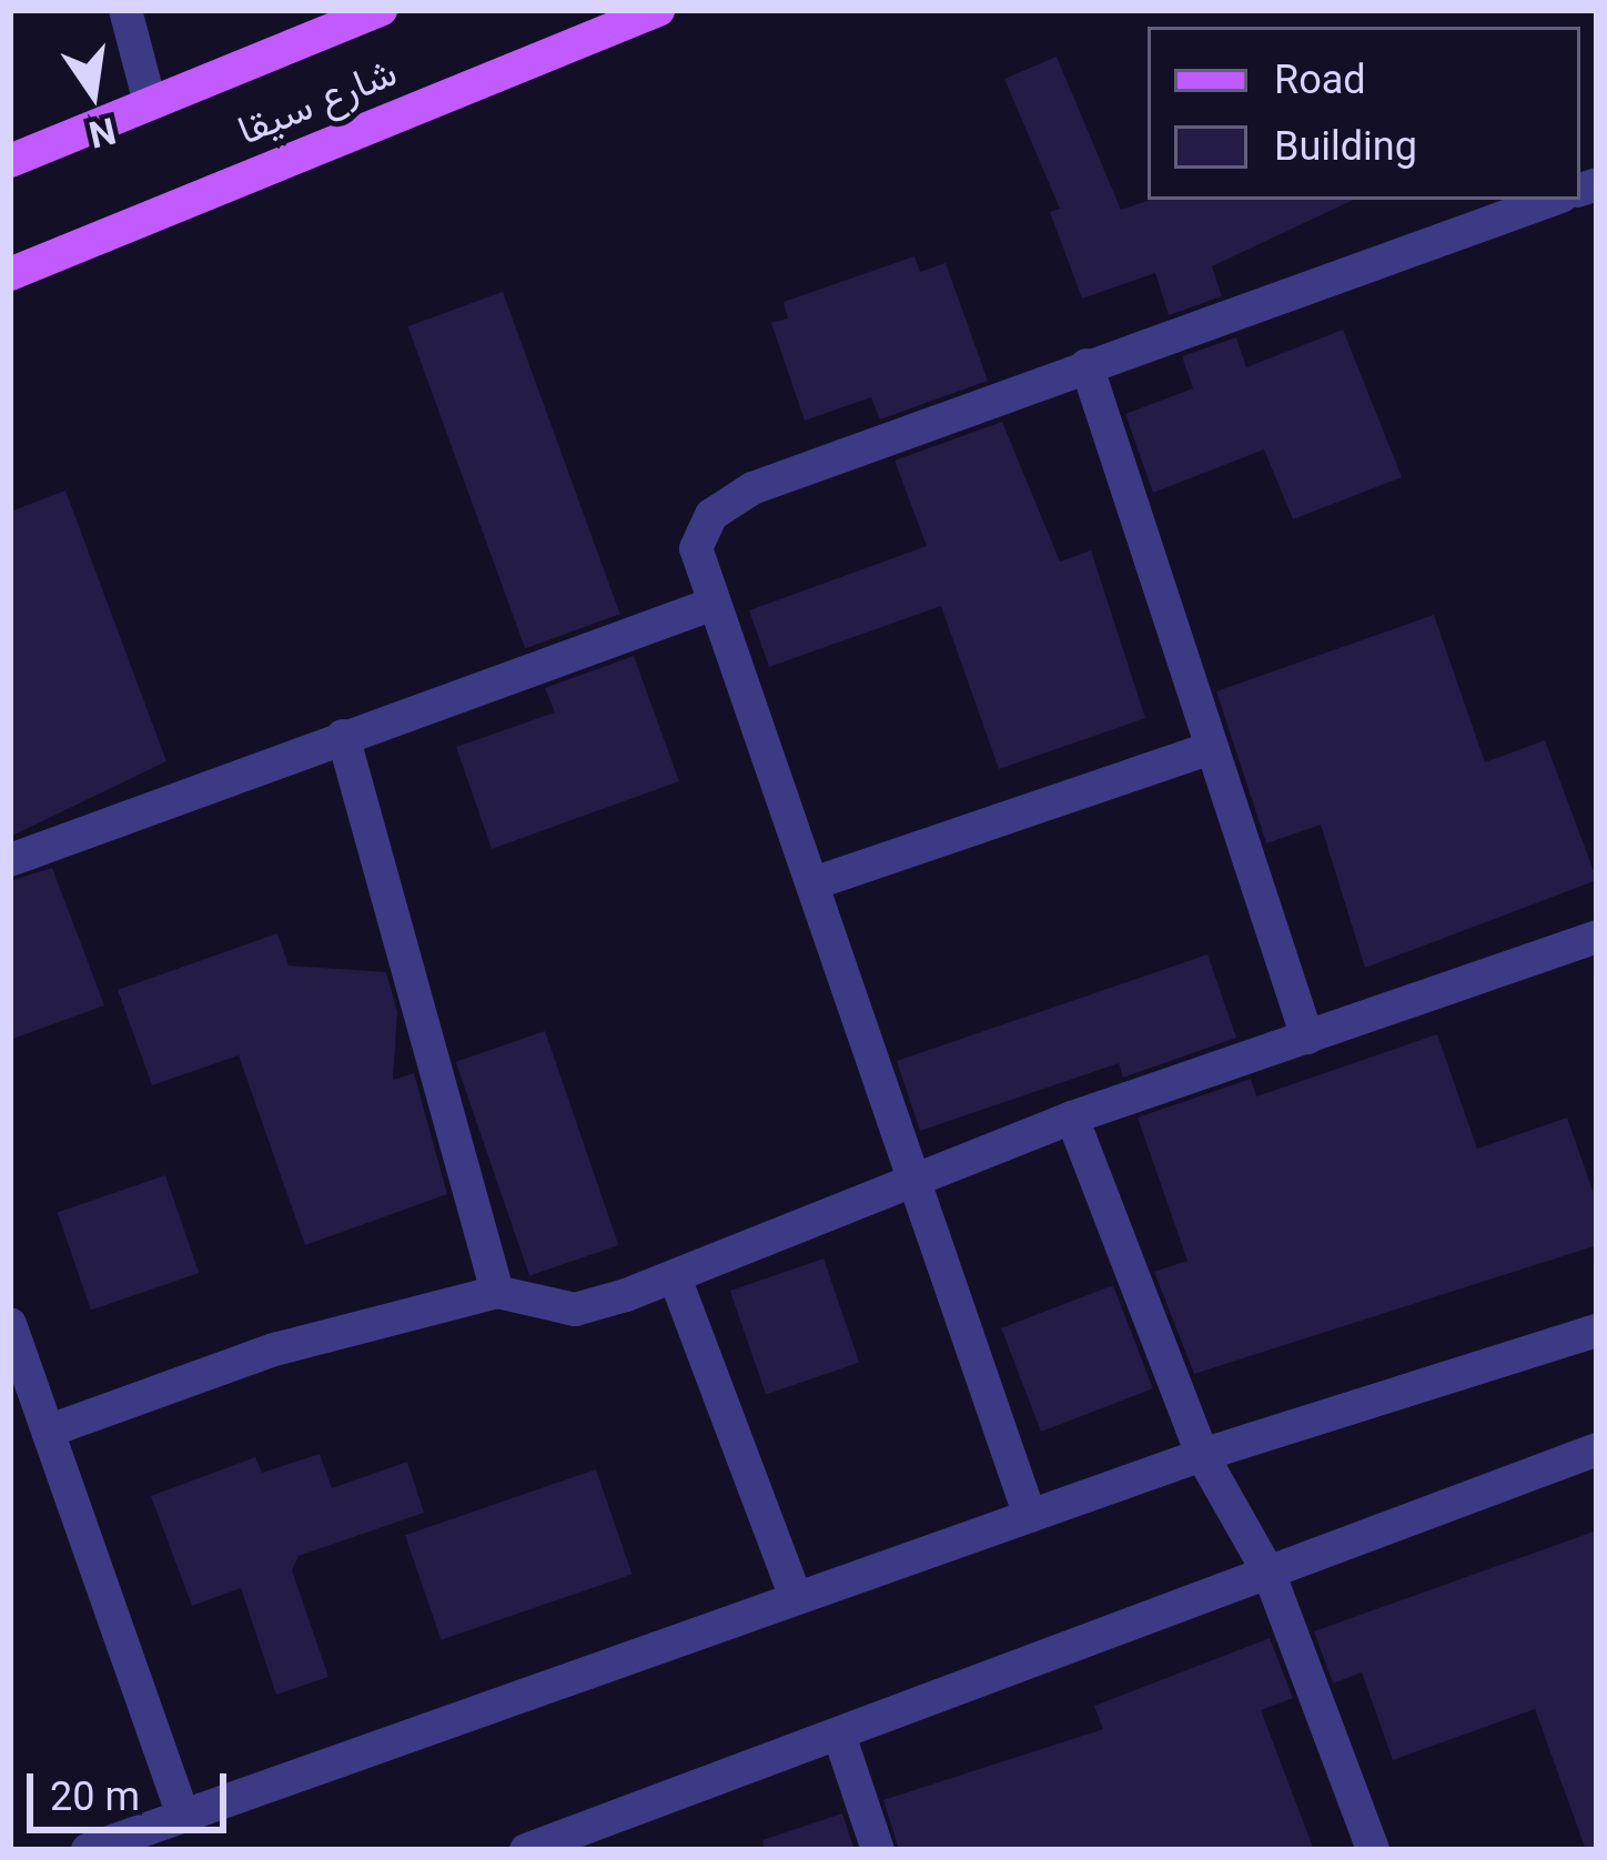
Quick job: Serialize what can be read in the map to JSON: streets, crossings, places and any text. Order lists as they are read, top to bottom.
{
  "streets": {
    "main road": ["شارع سيقا"]
  },
  "legend": ["Road", "Building"],
  "scale_bar": "20 m",
  "north": "bottom"
}
